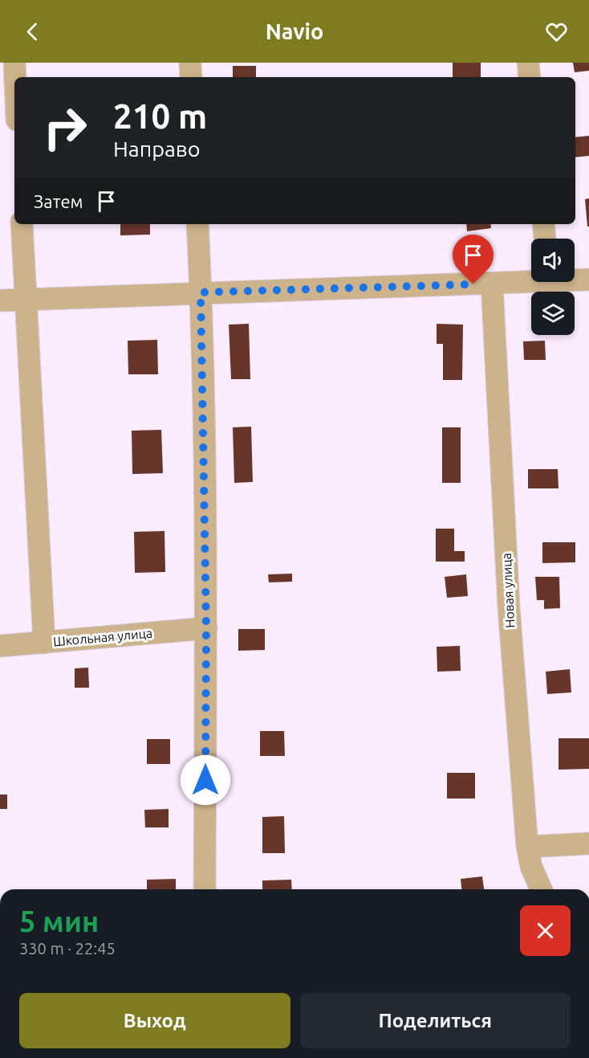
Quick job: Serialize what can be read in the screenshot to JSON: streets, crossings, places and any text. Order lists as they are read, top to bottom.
{
  "streets": {
    "street": ["Новая улица", "Школьная улица"]
  },
  "page": {
    "header": "Navio",
    "turn": ["210 m", "Направо"],
    "then": "Затем",
    "heading": ["5 мин", "330 m · 22:45"],
    "buttons": ["Выход", "Поделиться"]
  }
}
